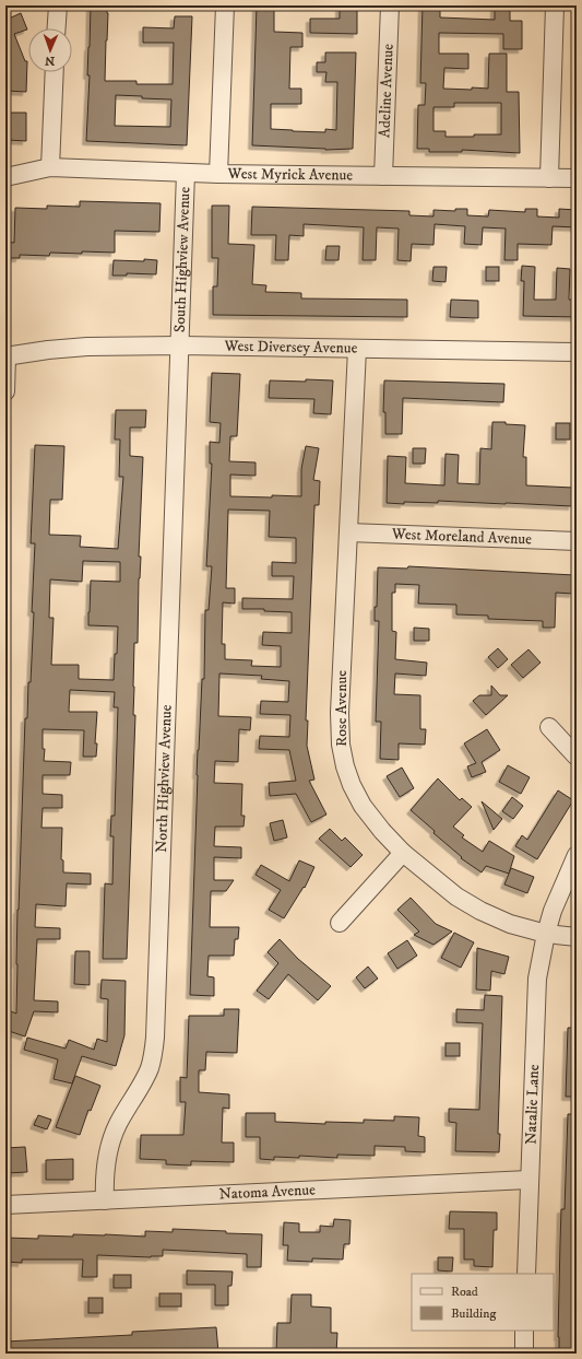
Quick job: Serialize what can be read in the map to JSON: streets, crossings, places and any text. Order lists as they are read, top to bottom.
{
  "streets": {
    "street": [
      "Adeline Avenue",
      "West Myrick Avenue",
      "South Highview Avenue",
      "West Diversey Avenue",
      "West Moreland Avenue",
      "Rose Avenue",
      "North Highview Avenue",
      "Natalie Lane",
      "Natoma Avenue"
    ]
  },
  "crossings": [
    ["Adeline Avenue", "West Myrick Avenue"],
    ["West Myrick Avenue", "South Highview Avenue"],
    ["South Highview Avenue", "West Diversey Avenue"],
    ["South Highview Avenue", "North Highview Avenue"],
    ["West Diversey Avenue", "Rose Avenue"],
    ["West Diversey Avenue", "North Highview Avenue"],
    ["West Moreland Avenue", "Rose Avenue"],
    ["Rose Avenue", "Natalie Lane"],
    ["North Highview Avenue", "Natoma Avenue"],
    ["Natalie Lane", "Natoma Avenue"]
  ],
  "legend": ["Road", "Building"],
  "north": "bottom"
}
